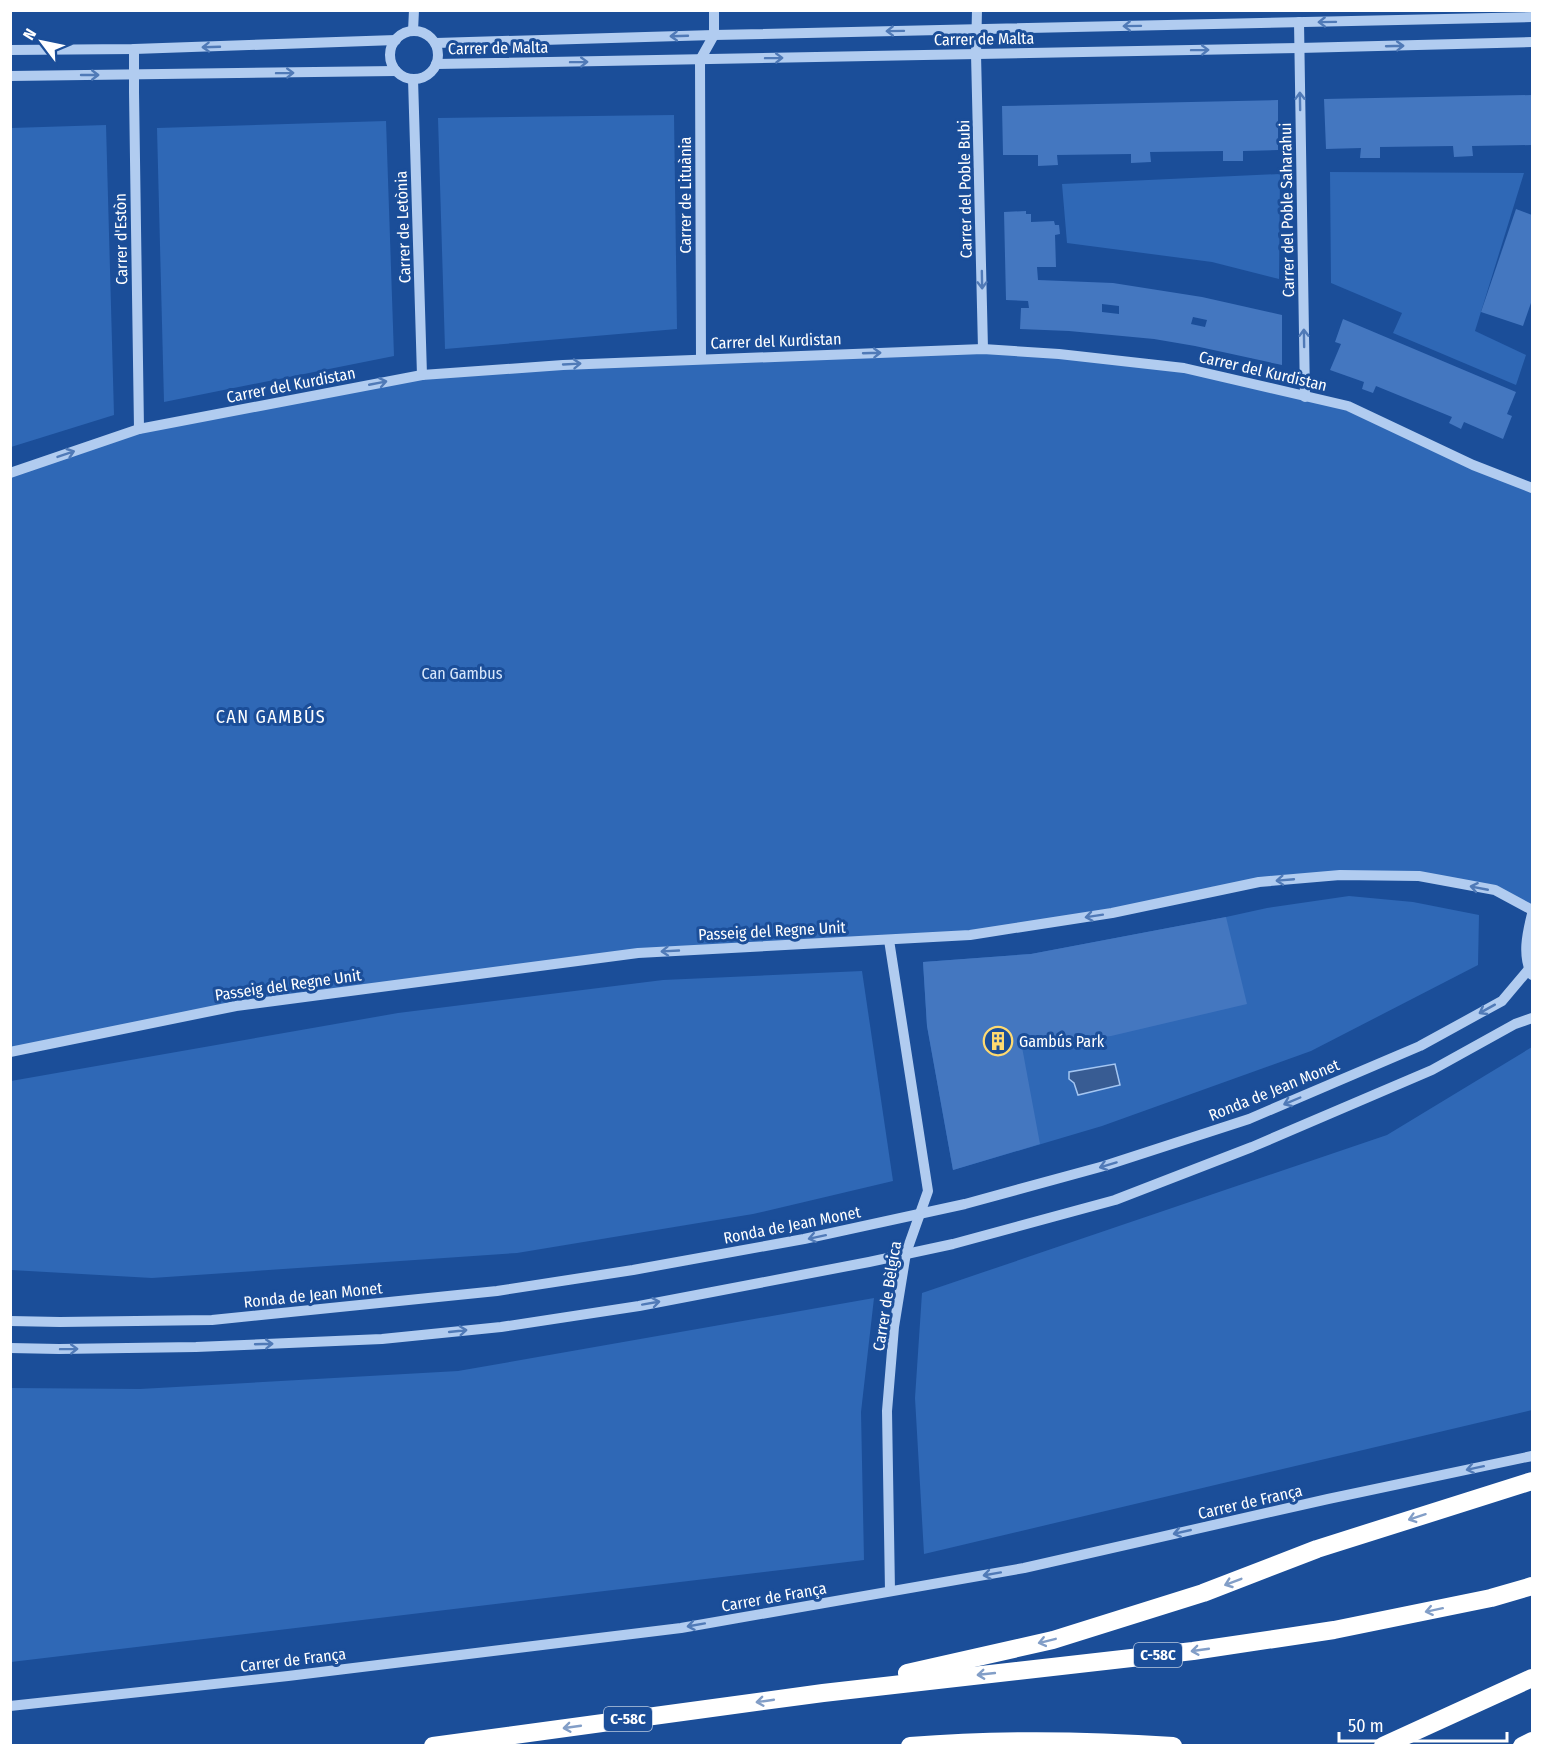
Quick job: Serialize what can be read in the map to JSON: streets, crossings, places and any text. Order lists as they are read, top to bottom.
{
  "streets": {
    "highway": ["C-58C"],
    "street": [
      "Carrer de Malta",
      "Carrer del Poble Bubi",
      "Carrer de Lituània",
      "Carrer del Poble Saharahui",
      "Carrer de Letònia",
      "Carrer d'Estòn",
      "Carrer del Kurdistan",
      "Passeig del Regne Unit",
      "Ronda de Jean Monet",
      "Carrer de Bèlgica",
      "Carrer de França"
    ]
  },
  "crossings": [
    ["Carrer de Malta", "Carrer del Poble Bubi"],
    ["Carrer de Malta", "Carrer de Lituània"],
    ["Carrer de Malta", "Carrer del Poble Saharahui"],
    ["Carrer de Malta", "Carrer de Letònia"],
    ["Carrer del Poble Bubi", "Carrer del Kurdistan"],
    ["Carrer de Lituània", "Carrer del Kurdistan"],
    ["Carrer del Poble Saharahui", "Carrer del Kurdistan"],
    ["Carrer de Letònia", "Carrer del Kurdistan"],
    ["Carrer d'Estòn", "Carrer del Kurdistan"],
    ["Passeig del Regne Unit", "Carrer de Bèlgica"],
    ["Ronda de Jean Monet", "Carrer de Bèlgica"],
    ["Carrer de Bèlgica", "Carrer de França"]
  ],
  "one_way": [
    "Carrer del Poble Bubi",
    "Carrer del Poble Saharahui",
    "Carrer del Kurdistan",
    "Passeig del Regne Unit",
    "Carrer de França"
  ],
  "districts": ["CAN GAMBÚS"],
  "parks": ["Can Gambus"],
  "places": {
    "building": ["Gambús Park"]
  },
  "scale_bar": "50 m",
  "north": "top left"
}
